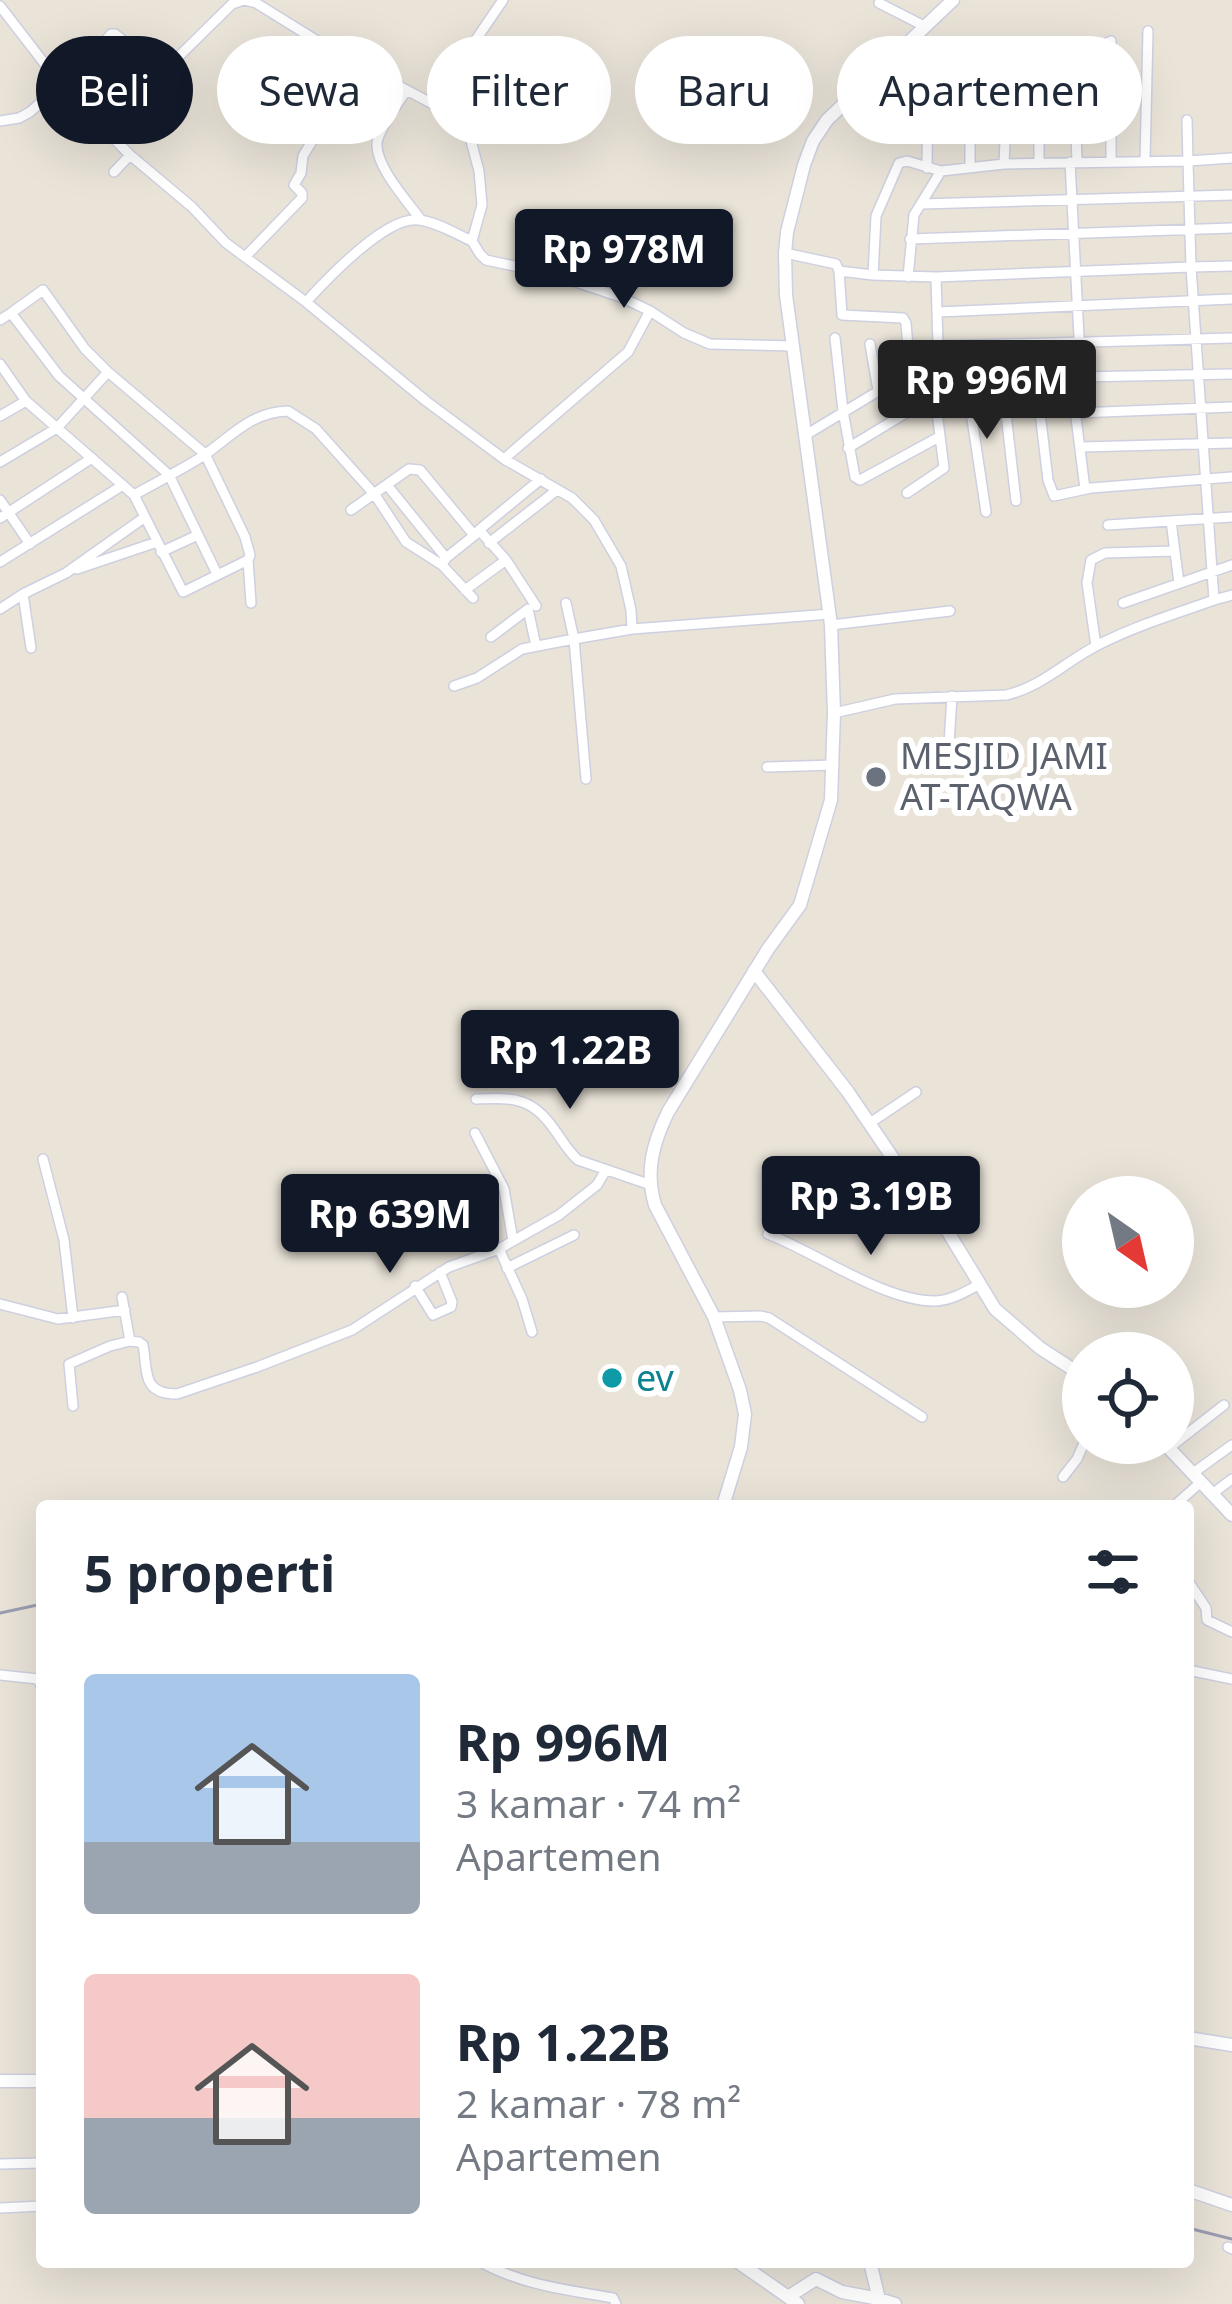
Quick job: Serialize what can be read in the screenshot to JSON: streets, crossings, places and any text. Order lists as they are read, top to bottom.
{
  "places": ["MESJID JAMI AT-TAQWA", "ev"],
  "north": "bottom right",
  "page": {
    "chip": [
      "Beli",
      "Sewa",
      "Filter",
      "Baru",
      "Apartemen"
    ],
    "price": [
      "Rp 978M",
      "Rp 996M",
      "Rp 1.22B",
      "Rp 3.19B",
      "Rp 639M"
    ],
    "heading": "5 properti",
    "list": [
      {
        "name": "Rp 996M",
        "note": "3 kamar · 74 m² · Apartemen"
      },
      {
        "name": "Rp 1.22B",
        "note": "2 kamar · 78 m² · Apartemen"
      }
    ]
  }
}
